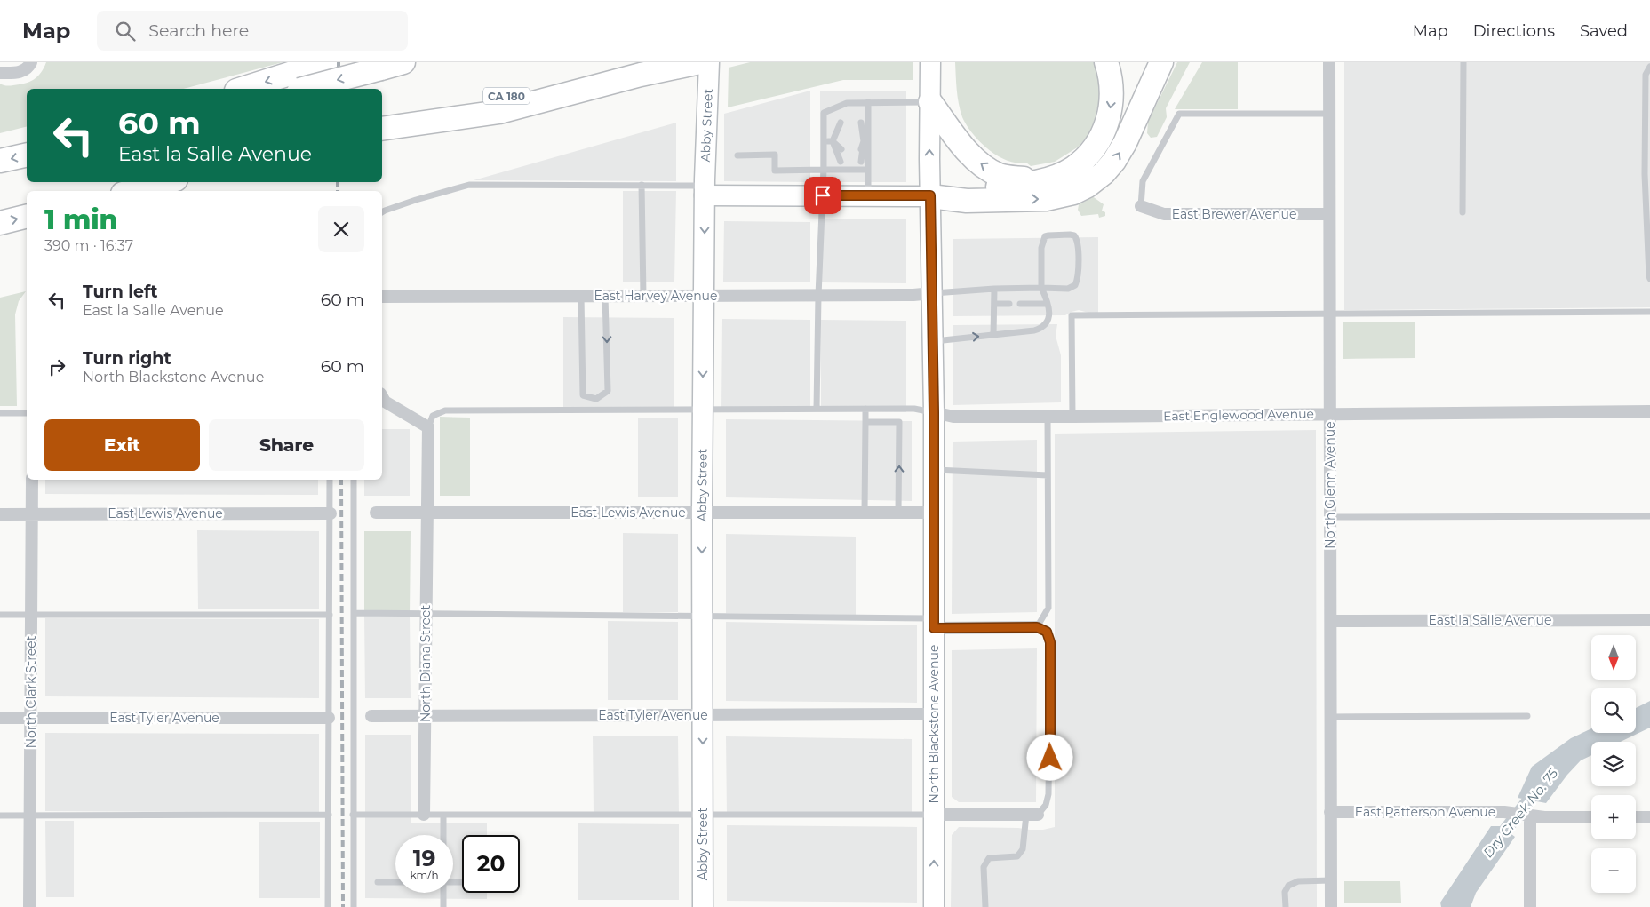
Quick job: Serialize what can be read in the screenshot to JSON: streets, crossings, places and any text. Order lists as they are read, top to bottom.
{
  "streets": {
    "main road": ["Abby Street", "North Blackstone Avenue"],
    "street": [
      "East Brewer Avenue",
      "East Harvey Avenue",
      "East Englewood Avenue",
      "North Glenn Avenue",
      "East Lewis Avenue",
      "East la Salle Avenue",
      "North Diana Street",
      "North Clark Street",
      "East Tyler Avenue",
      "East Patterson Avenue"
    ]
  },
  "crossings": [
    ["Abby Street", "East Harvey Avenue"],
    ["Abby Street", "East Lewis Avenue"],
    ["Abby Street", "East Tyler Avenue"],
    ["East Brewer Avenue", "North Glenn Avenue"],
    ["East Harvey Avenue", "North Blackstone Avenue"],
    ["East Englewood Avenue", "North Glenn Avenue"],
    ["East Englewood Avenue", "North Blackstone Avenue"],
    ["North Glenn Avenue", "East la Salle Avenue"],
    ["North Glenn Avenue", "East Patterson Avenue"],
    ["East Lewis Avenue", "North Diana Street"],
    ["East Lewis Avenue", "North Clark Street"],
    ["East Lewis Avenue", "North Blackstone Avenue"],
    ["North Diana Street", "East Tyler Avenue"],
    ["North Clark Street", "East Tyler Avenue"],
    ["East Tyler Avenue", "North Blackstone Avenue"]
  ],
  "one_way": ["Abby Street"],
  "water": ["Dry Creek No. 75"],
  "north": "bottom",
  "page": {
    "header": "Map",
    "search": "Search here",
    "nav": ["Map", "Directions", "Saved"],
    "turn": ["60 m", "East la Salle Avenue"],
    "heading": ["1 min", "390 m · 16:37"],
    "list": [
      {
        "name": "Turn left",
        "note": "East la Salle Avenue",
        "value": "60 m"
      },
      {
        "name": "Turn right",
        "note": "North Blackstone Avenue",
        "value": "60 m"
      }
    ],
    "buttons": ["Exit", "Share"],
    "map_buttons": ["+", "−"],
    "speed": "19 km/h",
    "limit": "20"
  }
}
